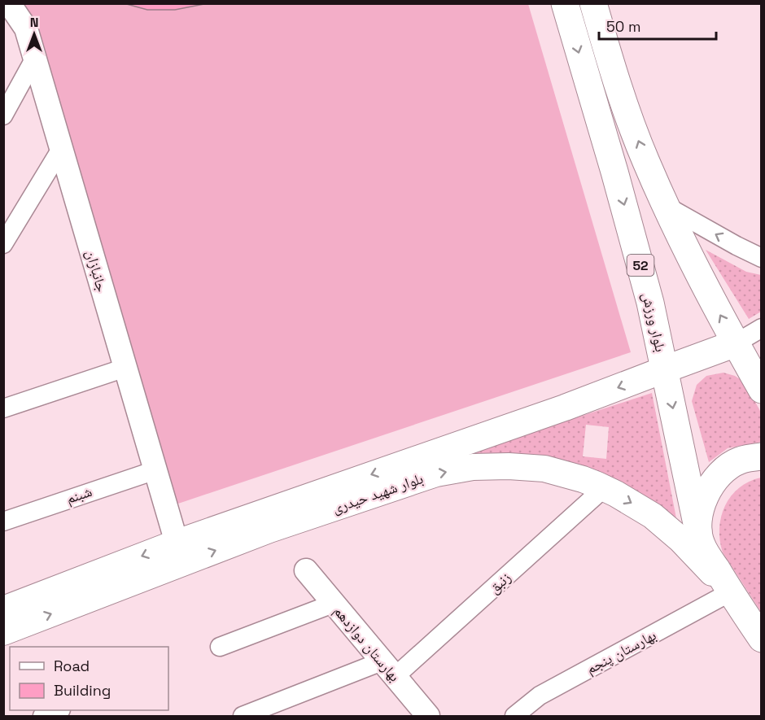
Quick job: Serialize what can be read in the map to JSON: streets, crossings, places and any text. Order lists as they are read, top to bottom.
{
  "streets": {
    "highway": ["52", "بلوار ورزش"],
    "main road": ["بلوار شهید حیدری"],
    "street": [
      "جانبازان",
      "شبنم",
      "زنبق",
      "بهارستان دوازدهم",
      "بهارستان پنجم"
    ]
  },
  "crossings": [
    ["52", "بلوار ورزش"],
    ["52", "بلوار شهید حیدری"],
    ["52", "بهارستان پنجم"],
    ["جانبازان", "بلوار شهید حیدری"],
    ["جانبازان", "شبنم"],
    ["بلوار ورزش", "بلوار شهید حیدری"],
    ["بلوار شهید حیدری", "زنبق"],
    ["بلوار شهید حیدری", "بهارستان پنجم"],
    ["زنبق", "بهارستان دوازدهم"]
  ],
  "legend": ["Road", "Building"],
  "scale_bar": "50 m",
  "north": "top"
}
